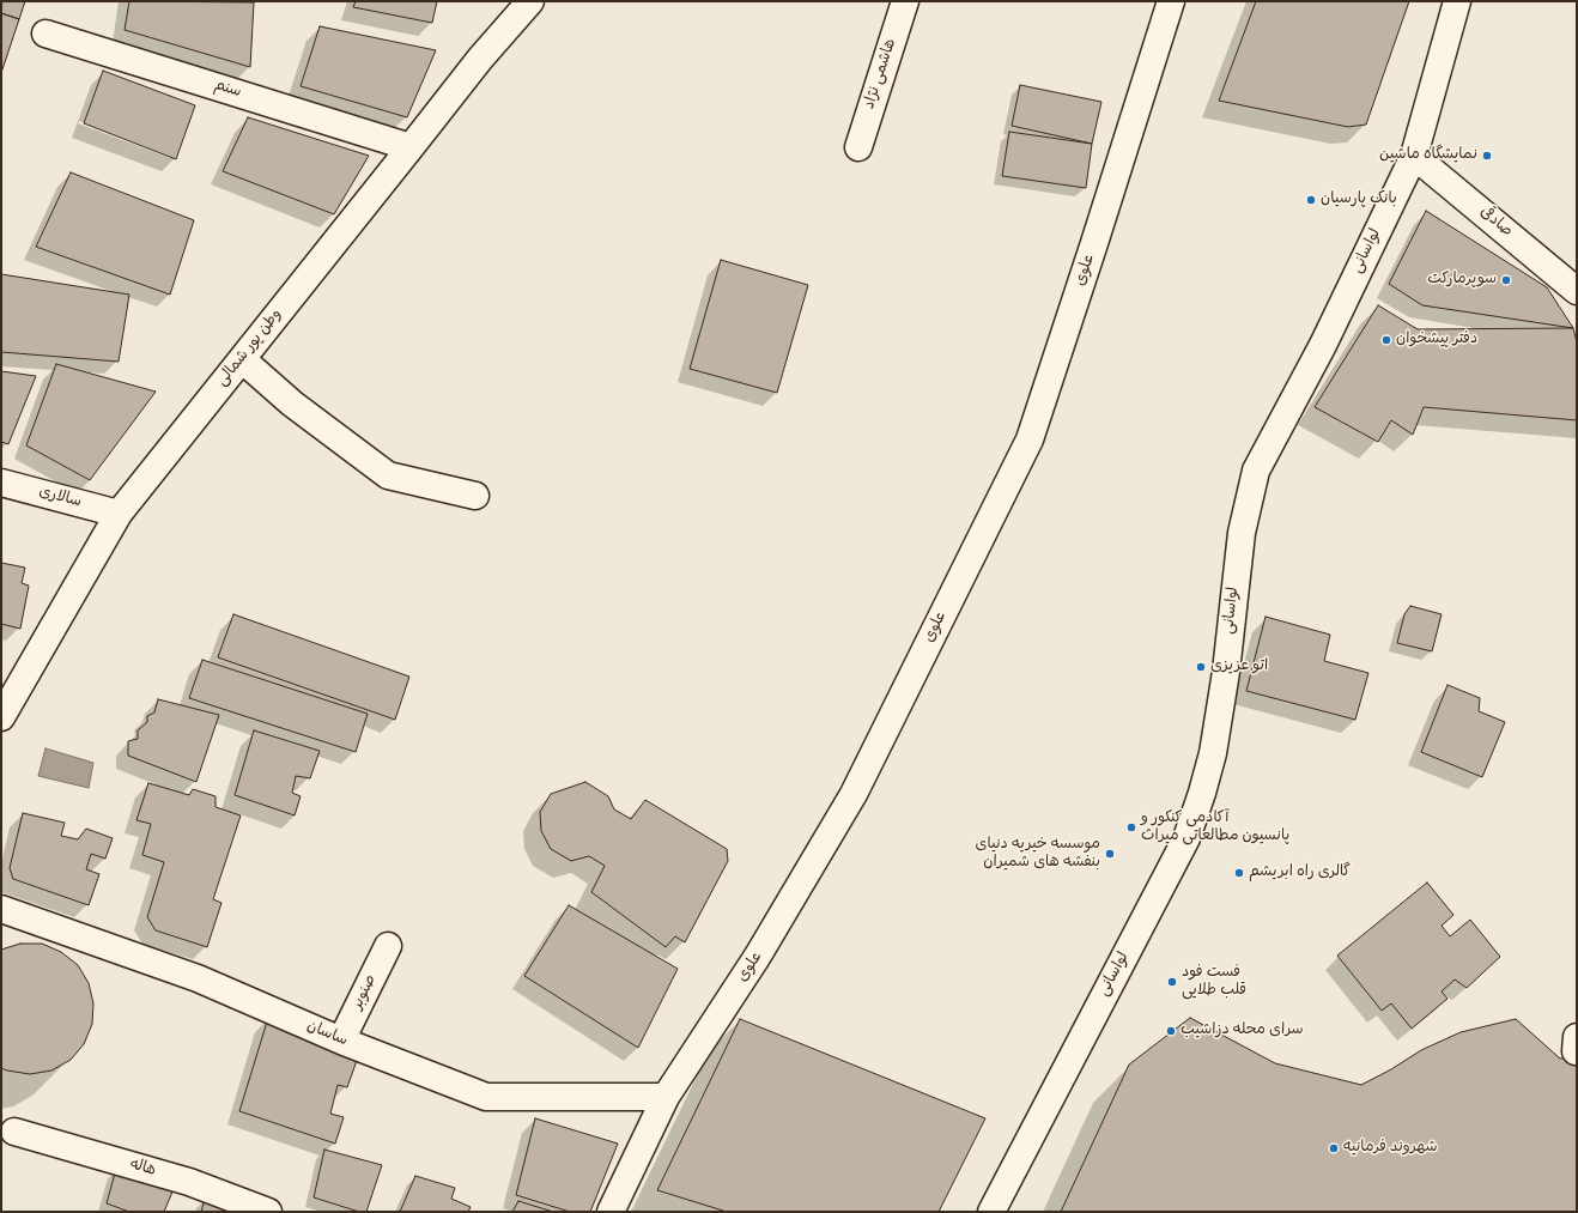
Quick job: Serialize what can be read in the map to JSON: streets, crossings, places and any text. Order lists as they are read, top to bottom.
{
  "streets": {
    "street": [
      "هاشمی نژاد",
      "سنم",
      "صادقی",
      "لواسانی",
      "علوی",
      "وطن پور شمالی",
      "سالاری",
      "صنوبر",
      "ساسان",
      "هاله"
    ]
  },
  "crossings": [
    ["سنم", "وطن پور شمالی"],
    ["صادقی", "لواسانی"],
    ["علوی", "ساسان"],
    ["وطن پور شمالی", "سالاری"],
    ["صنوبر", "ساسان"]
  ],
  "places": [
    "نمایشگاه ماشین",
    "بانک پارسیان",
    "سوپرمارکت",
    "دفتر پیشخوان",
    "اتو عزیزی",
    "آکادمی کنکور و پانسیون مطالعاتی میراث",
    "موسسه خیریه دنیای بنفشه های شمیران",
    "گالری راه ابریشم",
    "فست فود قلب طلایی",
    "سرای محله دزاشیب",
    "شهروند فرمانیه"
  ]
}
